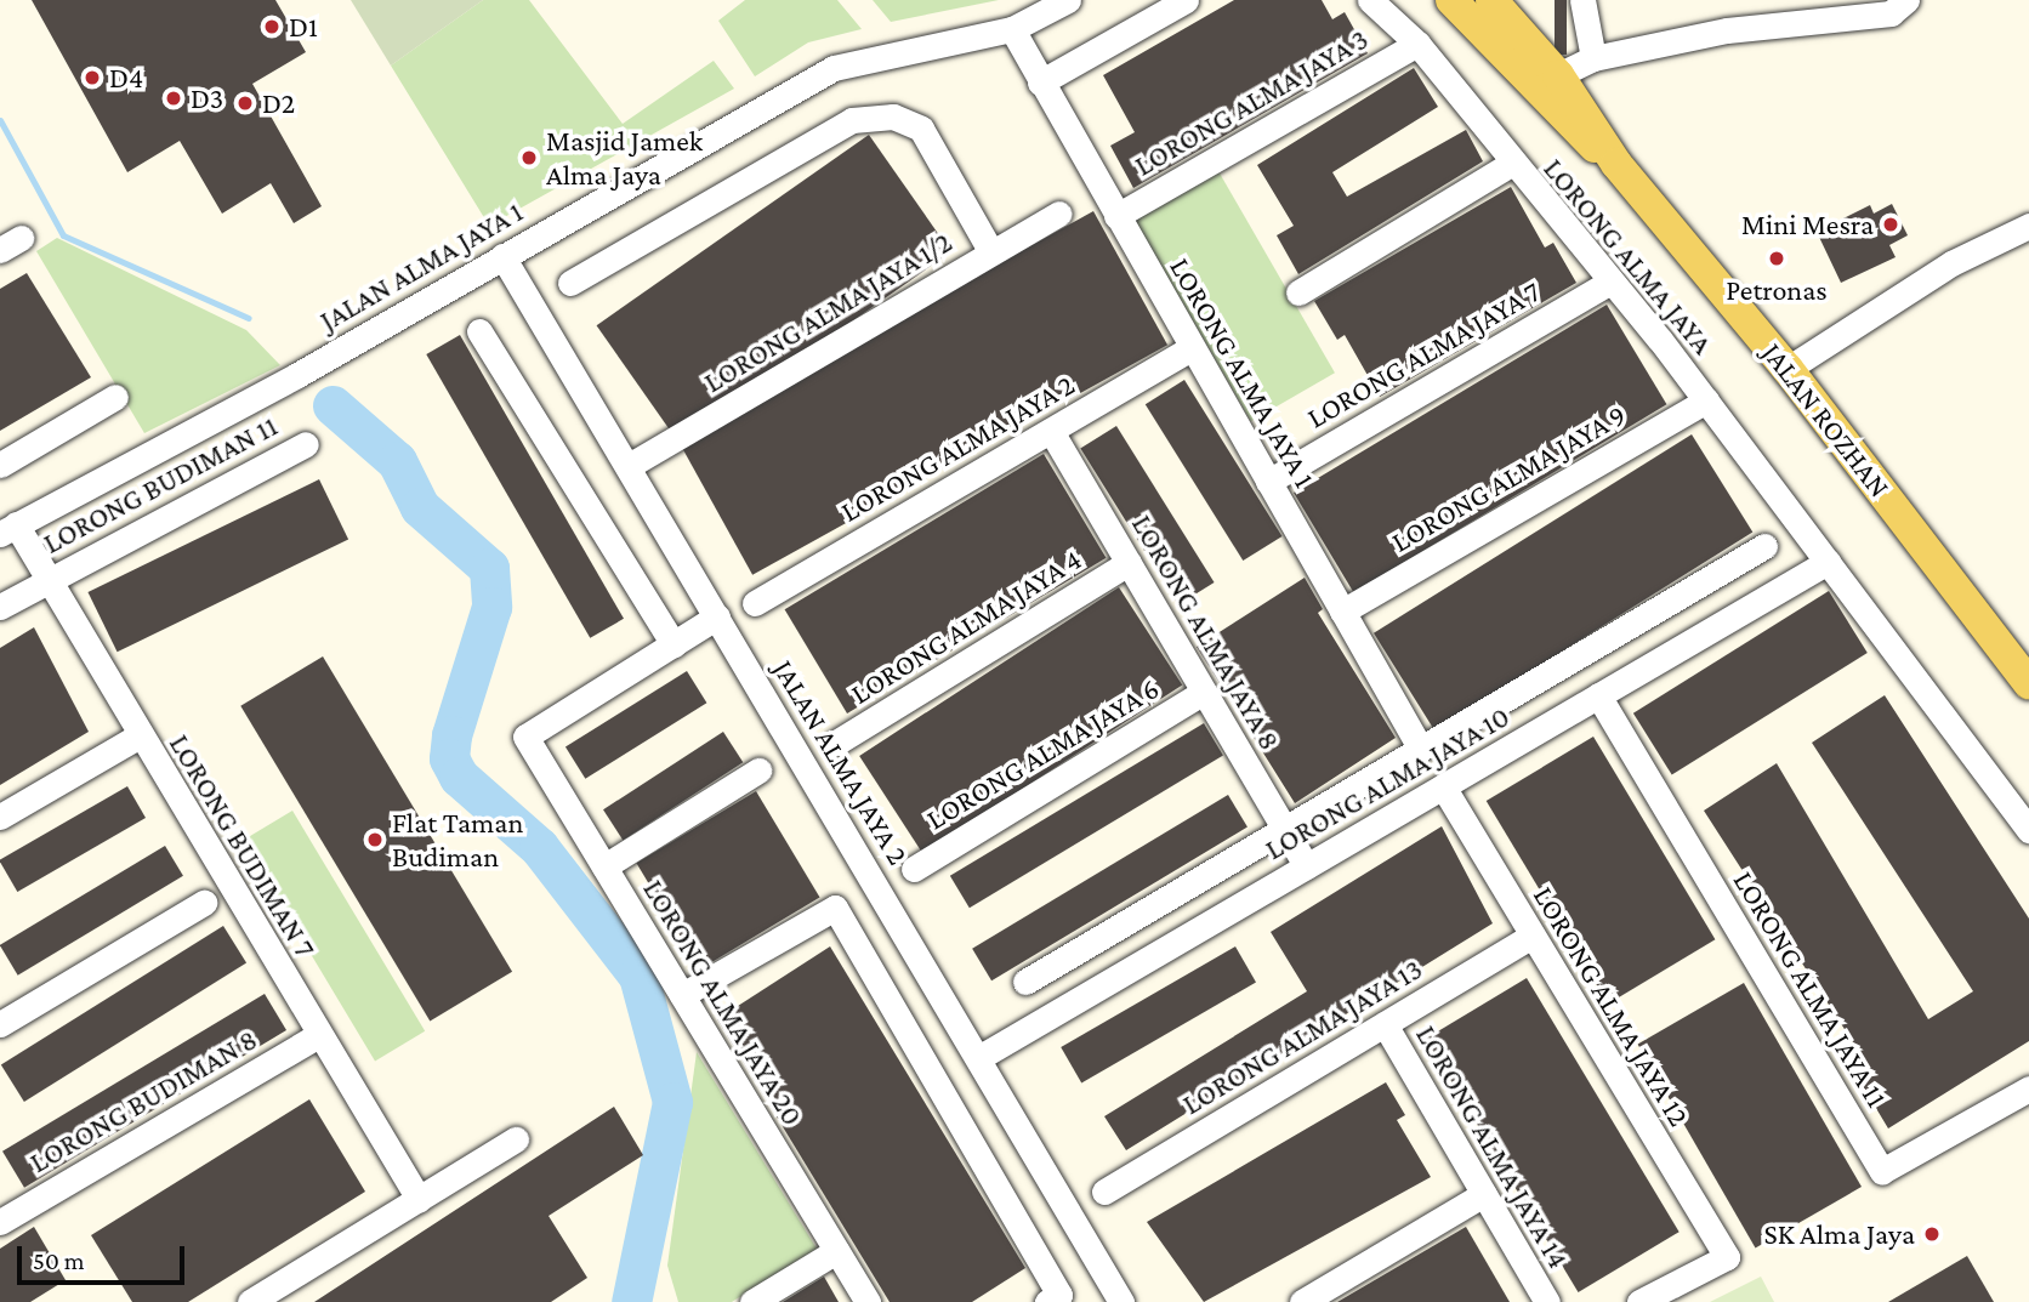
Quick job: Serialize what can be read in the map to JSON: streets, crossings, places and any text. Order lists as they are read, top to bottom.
{
  "streets": {
    "main road": ["JALAN ROZHAN"],
    "street": [
      "LORONG ALMA JAYA 3",
      "LORONG ALMA JAYA",
      "JALAN ALMA JAYA 1",
      "LORONG ALMA JAYA 1/2",
      "LORONG ALMA JAYA 7",
      "LORONG ALMA JAYA 1",
      "LORONG ALMA JAYA 2",
      "LORONG ALMA JAYA 9",
      "LORONG BUDIMAN 11",
      "LORONG ALMA JAYA 4",
      "LORONG ALMA JAYA 8",
      "LORONG ALMA JAYA 6",
      "JALAN ALMA JAYA 2",
      "LORONG ALMA JAYA 10",
      "LORONG BUDIMAN 7",
      "LORONG ALMA JAYA 11",
      "LORONG ALMA JAYA 20",
      "LORONG ALMA JAYA 12",
      "LORONG ALMA JAYA 13",
      "LORONG BUDIMAN 8",
      "LORONG ALMA JAYA 14"
    ]
  },
  "crossings": [
    ["LORONG ALMA JAYA 3", "LORONG ALMA JAYA"],
    ["LORONG ALMA JAYA 3", "LORONG ALMA JAYA 1"],
    ["LORONG ALMA JAYA", "LORONG ALMA JAYA 7"],
    ["LORONG ALMA JAYA", "LORONG ALMA JAYA 9"],
    ["LORONG ALMA JAYA", "LORONG ALMA JAYA 10"],
    ["JALAN ALMA JAYA 1", "LORONG ALMA JAYA 1"],
    ["JALAN ALMA JAYA 1", "JALAN ALMA JAYA 2"],
    ["JALAN ALMA JAYA 1", "LORONG BUDIMAN 7"],
    ["LORONG ALMA JAYA 1/2", "JALAN ALMA JAYA 2"],
    ["LORONG ALMA JAYA 7", "LORONG ALMA JAYA 1"],
    ["LORONG ALMA JAYA 1", "LORONG ALMA JAYA 2"],
    ["LORONG ALMA JAYA 1", "LORONG ALMA JAYA 9"],
    ["LORONG ALMA JAYA 1", "LORONG ALMA JAYA 10"],
    ["LORONG ALMA JAYA 2", "LORONG ALMA JAYA 8"],
    ["LORONG BUDIMAN 11", "LORONG BUDIMAN 7"],
    ["LORONG ALMA JAYA 4", "LORONG ALMA JAYA 8"],
    ["LORONG ALMA JAYA 8", "LORONG ALMA JAYA 6"],
    ["LORONG ALMA JAYA 8", "LORONG ALMA JAYA 10"],
    ["JALAN ALMA JAYA 2", "LORONG ALMA JAYA 10"],
    ["LORONG ALMA JAYA 10", "LORONG ALMA JAYA 11"],
    ["LORONG ALMA JAYA 10", "LORONG ALMA JAYA 12"],
    ["LORONG BUDIMAN 7", "LORONG BUDIMAN 8"],
    ["LORONG ALMA JAYA 12", "LORONG ALMA JAYA 13"],
    ["LORONG ALMA JAYA 13", "LORONG ALMA JAYA 14"]
  ],
  "places": [
    "D1",
    "D4",
    "D3",
    "D2",
    "Masjid Jamek Alma Jaya",
    "Mini Mesra",
    "Petronas",
    "Flat Taman Budiman",
    "SK Alma Jaya"
  ],
  "scale_bar": "50 m"
}
